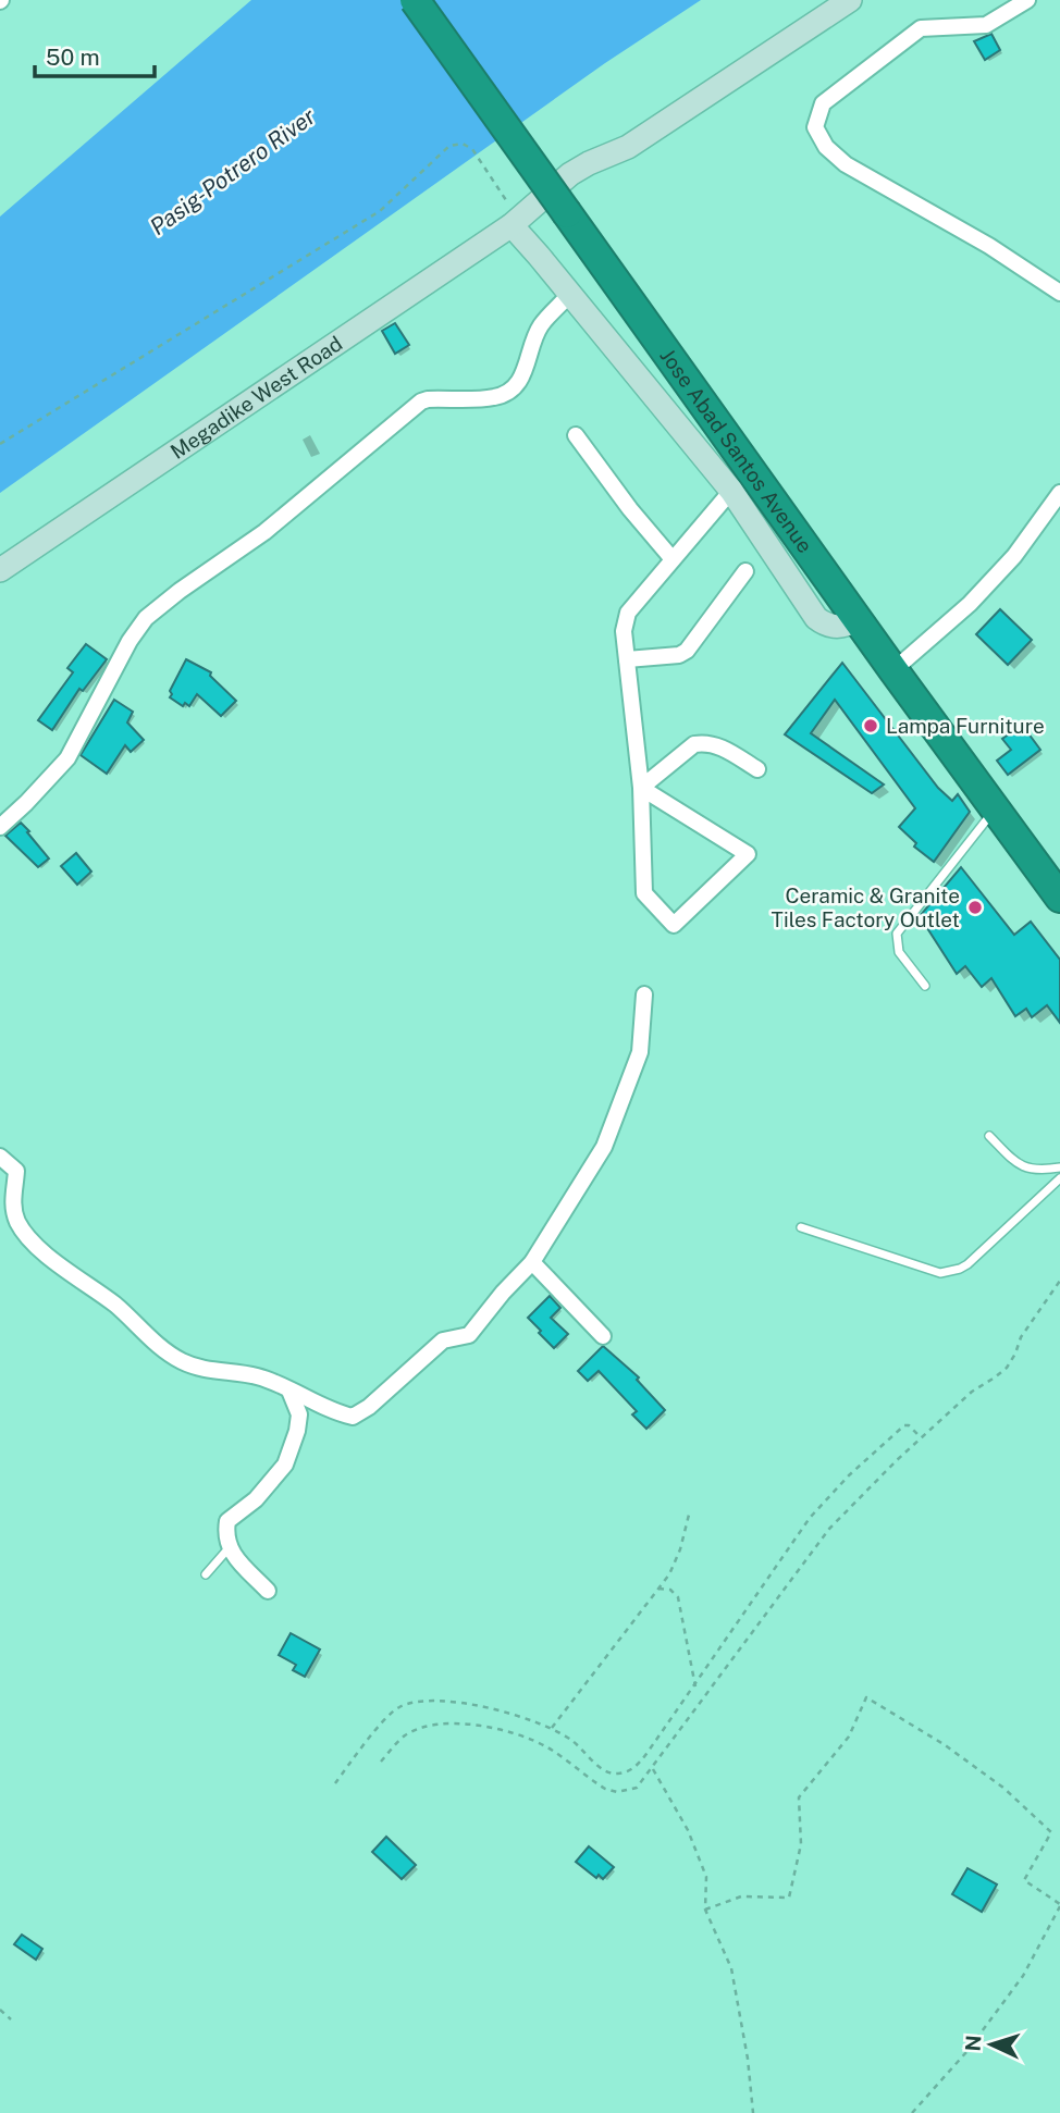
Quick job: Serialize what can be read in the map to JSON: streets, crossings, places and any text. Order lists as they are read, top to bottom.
{
  "streets": {
    "highway": ["Jose Abad Santos Avenue"],
    "street": ["Megadike West Road"]
  },
  "water": ["Pasig-Potrero River"],
  "places": ["Lampa Furniture", "Ceramic & Granite Tiles Factory Outlet"],
  "scale_bar": "50 m",
  "north": "left"
}
